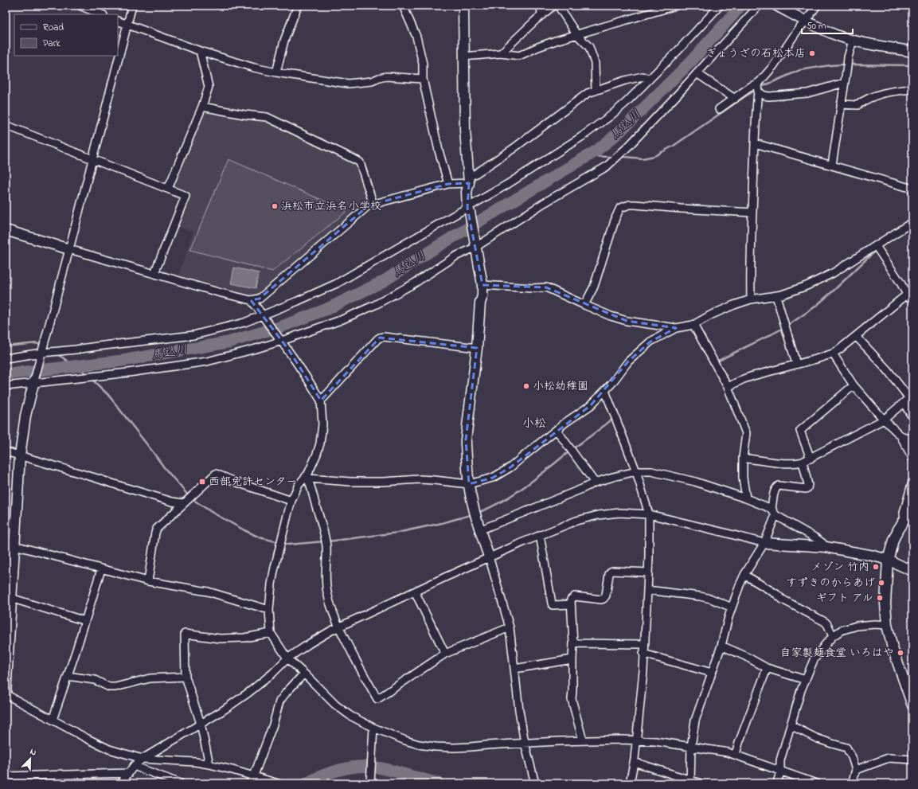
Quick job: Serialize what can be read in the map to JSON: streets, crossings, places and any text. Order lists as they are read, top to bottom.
{
  "districts": ["小松"],
  "water": ["馬込川"],
  "places": {
    "other": [
      "ぎょうざの石松本店",
      "浜松市立浜名小学校",
      "小松幼稚園",
      "メゾン 竹内",
      "すずきのからあげ",
      "ギフト アル",
      "自家製麺食堂 いろはや"
    ],
    "transit": ["西部免許センター"]
  },
  "legend": ["Road", "Park"],
  "scale_bar": "50 m",
  "north": "top right"
}
